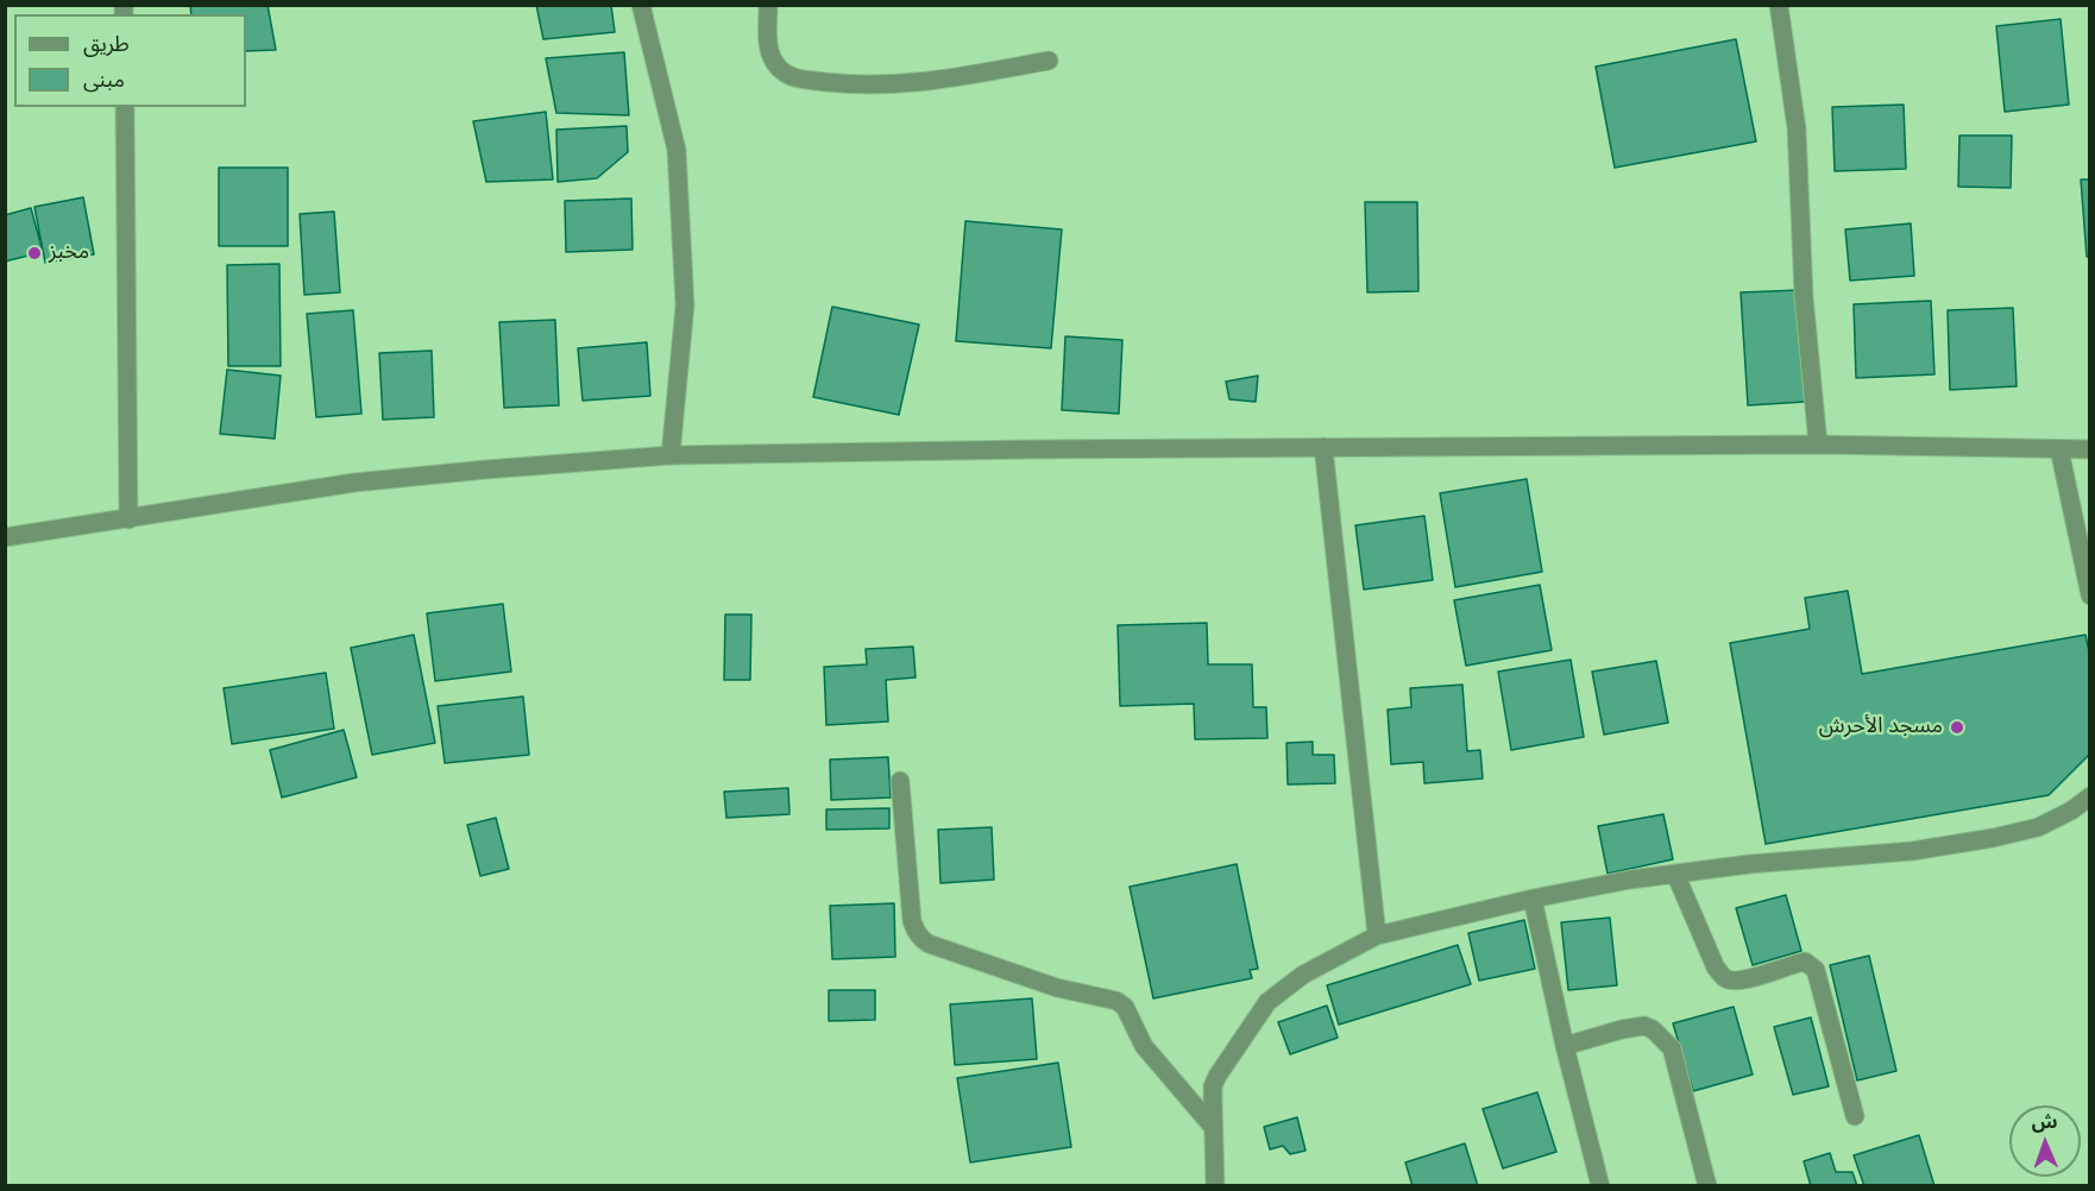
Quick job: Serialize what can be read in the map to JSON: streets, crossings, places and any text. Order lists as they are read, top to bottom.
{
  "places": ["مخبز", "مسجد الأحرش"],
  "legend": ["طريق", "مبنى"],
  "north": "top"
}
